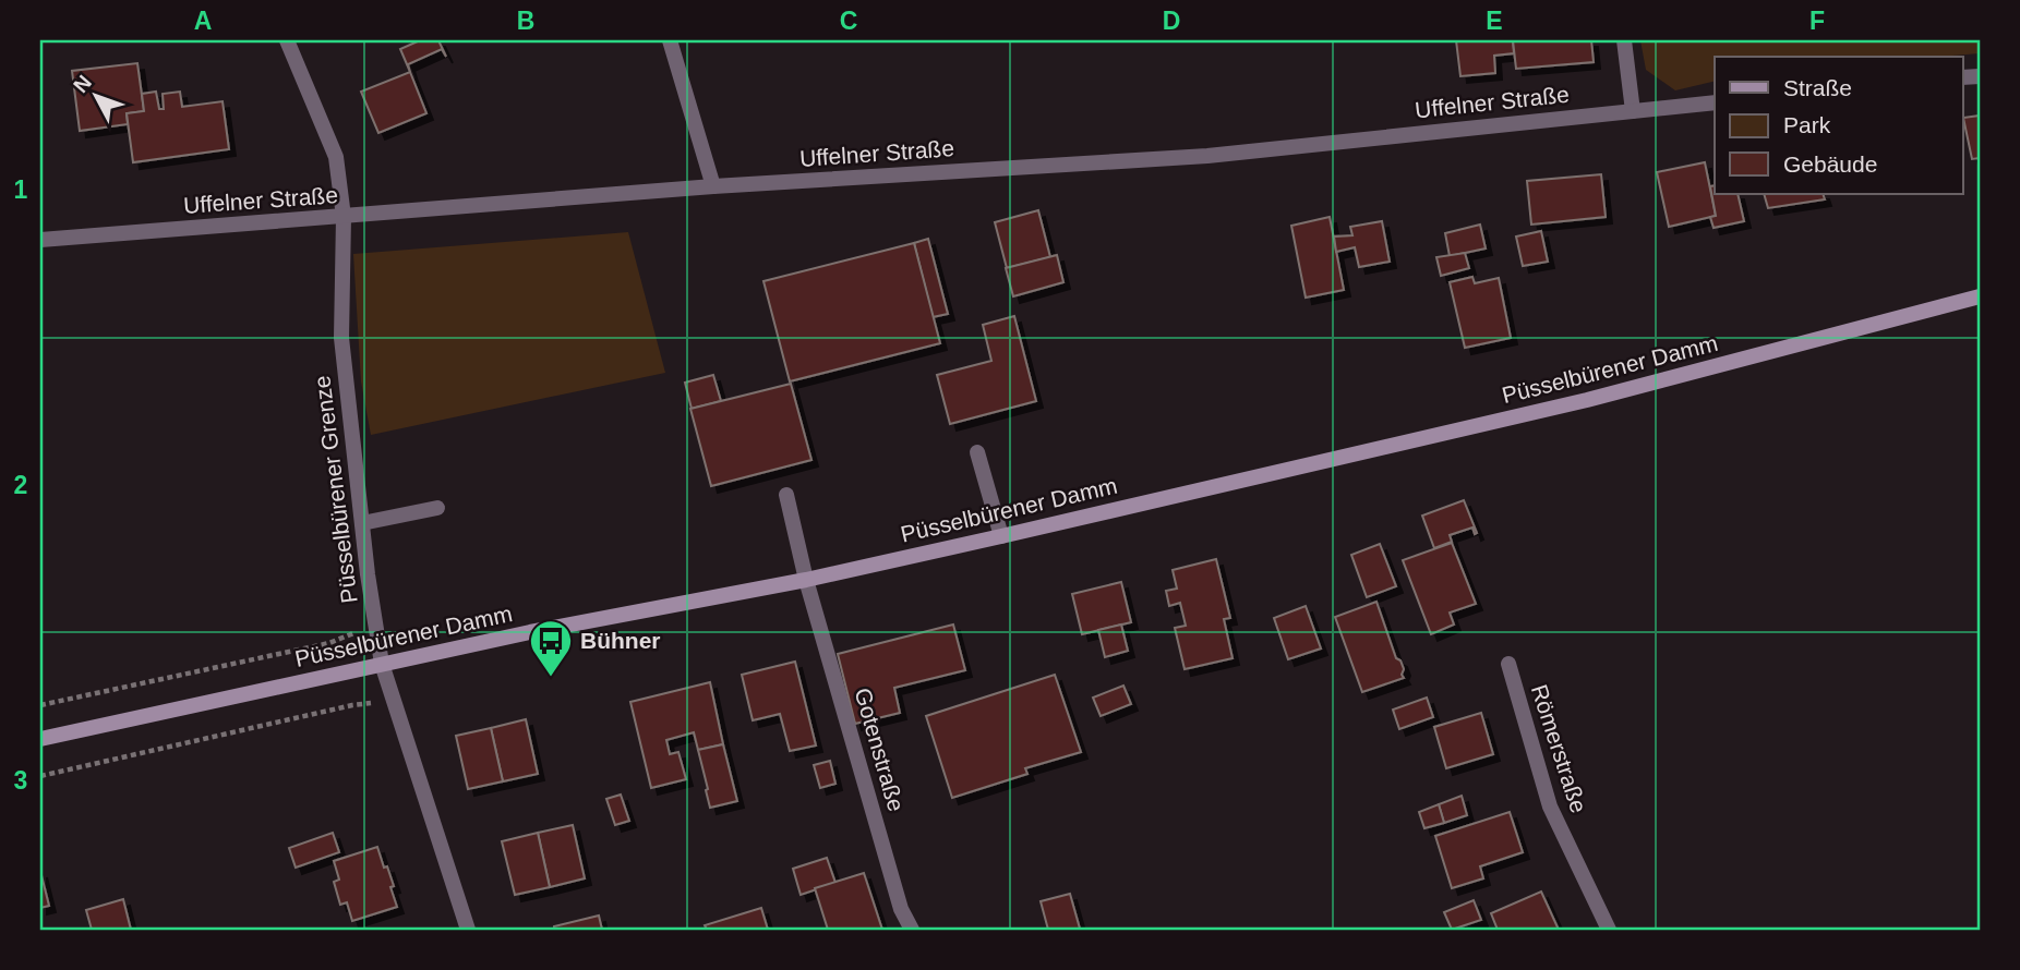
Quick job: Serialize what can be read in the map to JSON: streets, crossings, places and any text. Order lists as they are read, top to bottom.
{
  "streets": {
    "main road": ["Püsselbürener Damm"],
    "street": [
      "Uffelner Straße",
      "Püsselbürener Grenze",
      "Römerstraße",
      "Gotenstraße"
    ]
  },
  "crossings": [
    ["Uffelner Straße", "Püsselbürener Grenze"],
    ["Püsselbürener Damm", "Püsselbürener Grenze"],
    ["Püsselbürener Damm", "Gotenstraße"]
  ],
  "places": {
    "bus stop": ["Bühner"]
  },
  "legend": ["Straße", "Park", "Gebäude"],
  "north": "top left",
  "grid": {
    "columns": [
      "A",
      "B",
      "C",
      "D",
      "E",
      "F"
    ],
    "rows": ["1", "2", "3"]
  }
}
